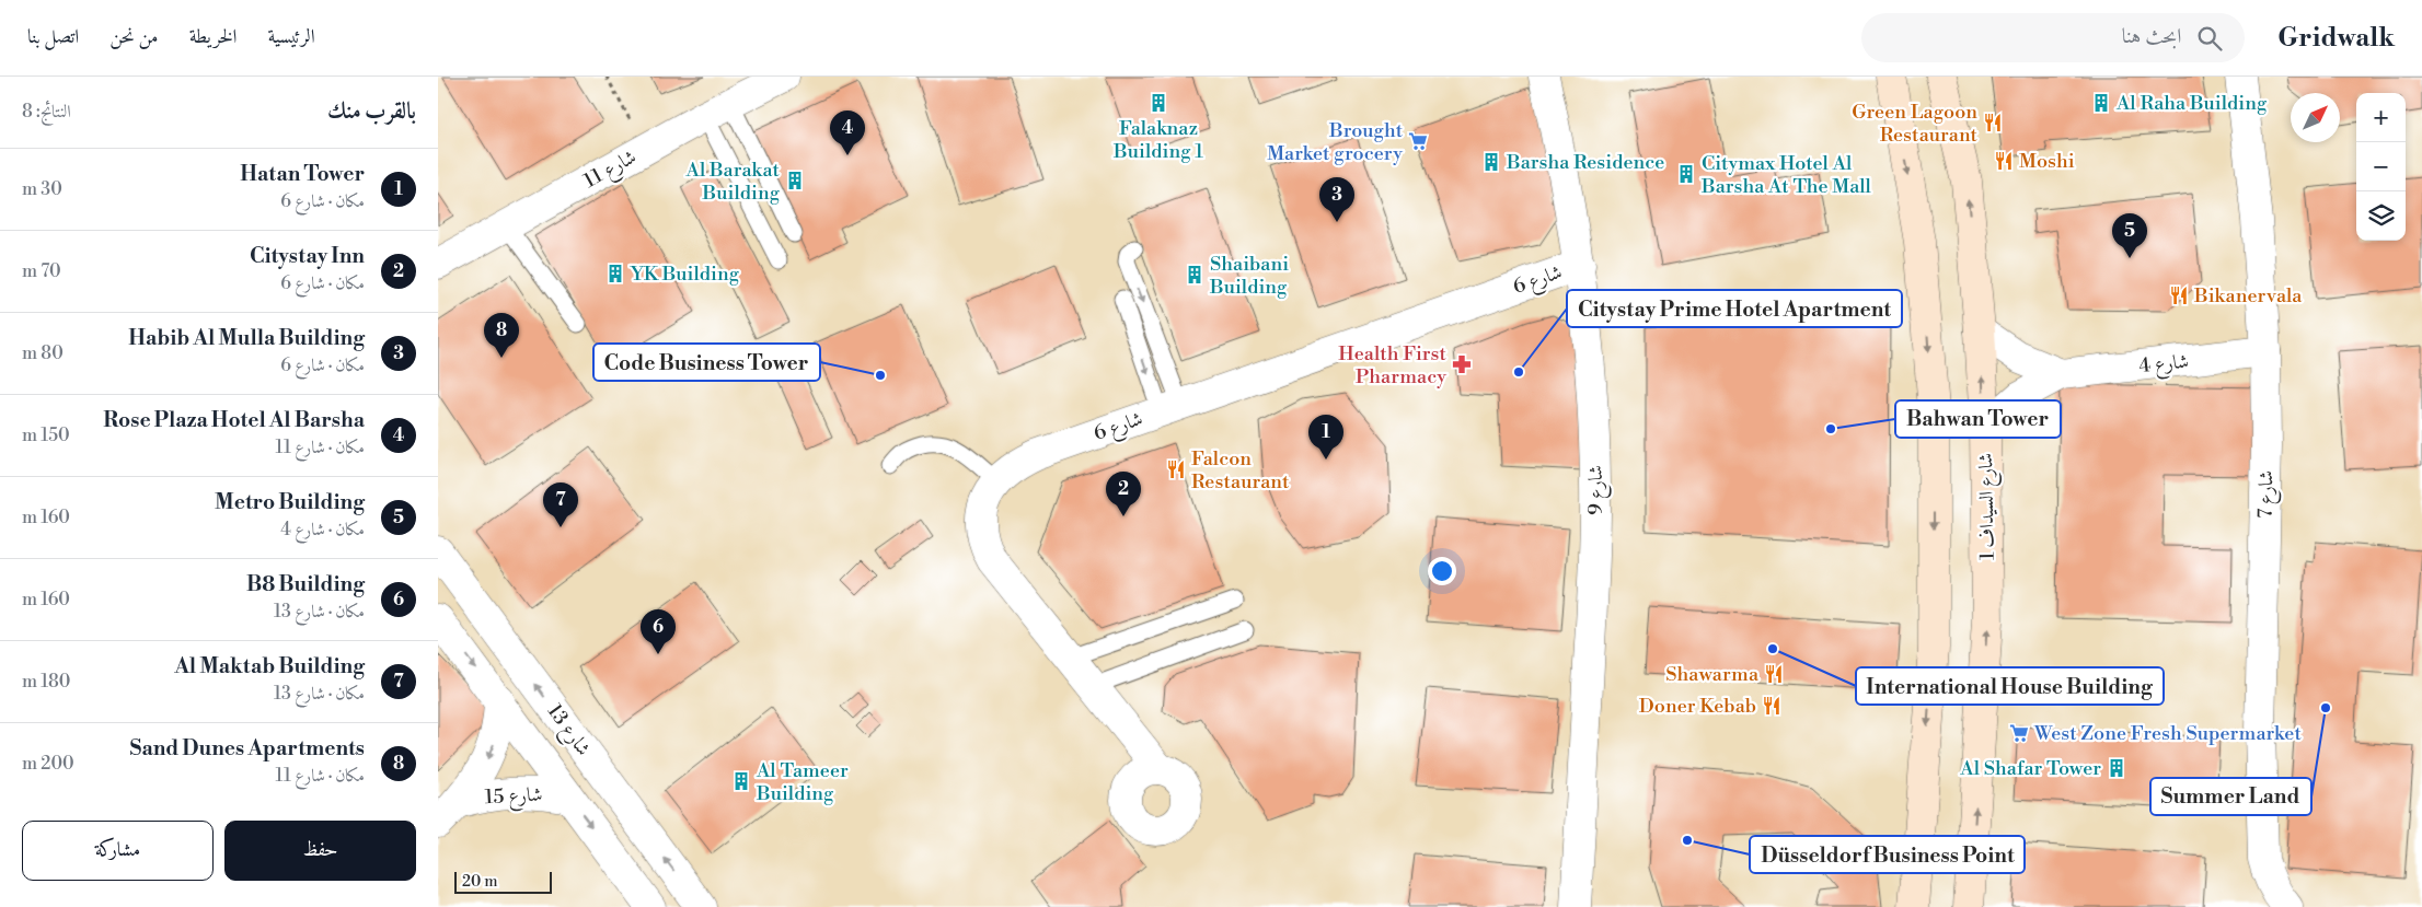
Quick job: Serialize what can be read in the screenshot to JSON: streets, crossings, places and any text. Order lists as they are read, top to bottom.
{
  "streets": {
    "street": [
      "شارع 11",
      "شارع 6",
      "شارع 4",
      "شارع 9",
      "شارع 7",
      "شارع السيداف 1",
      "شارع 13",
      "شارع 15"
    ]
  },
  "crossings": [
    ["شارع 6", "شارع 9"],
    ["شارع 4", "شارع 7"],
    ["شارع 4", "شارع السيداف 1"],
    ["شارع 13", "شارع 15"]
  ],
  "one_way": ["شارع 15"],
  "places": {
    "building": [
      "Falaknaz Building 1",
      "Al Raha Building",
      "Barsha Residence",
      "Citymax Hotel Al Barsha At The Mall",
      "Al Barakat Building",
      "YK Building",
      "Shaibani Building",
      "Al Shafar Tower",
      "Al Tameer Building"
    ],
    "restaurant": [
      "Green Lagoon Restaurant",
      "Moshi",
      "Bikanervala",
      "Falcon Restaurant",
      "Shawarma",
      "Doner Kebab"
    ],
    "supermarket": ["Brought Market grocery", "West Zone Fresh Supermarket"],
    "pharmacy": ["Health First Pharmacy"],
    "other": [
      "Citystay Prime Hotel Apartment",
      "Code Business Tower",
      "Bahwan Tower",
      "International House Building",
      "Summer Land",
      "Düsseldorf Business Point"
    ]
  },
  "scale_bar": "20 m",
  "north": "top right",
  "page": {
    "header": "Gridwalk",
    "search": "ابحث هنا",
    "nav": [
      "الرئيسية",
      "الخريطة",
      "من نحن",
      "اتصل بنا"
    ],
    "heading": ["بالقرب منك", "النتائج: 8"],
    "map_buttons": ["+", "−"],
    "pins": [
      "4",
      "3",
      "5",
      "8",
      "1",
      "2",
      "7",
      "6"
    ],
    "list": [
      {
        "mark": "1",
        "name": "Hatan Tower",
        "note": "مكان · شارع 6",
        "value": "30 m"
      },
      {
        "mark": "2",
        "name": "Citystay Inn",
        "note": "مكان · شارع 6",
        "value": "70 m"
      },
      {
        "mark": "3",
        "name": "Habib Al Mulla Building",
        "note": "مكان · شارع 6",
        "value": "80 m"
      },
      {
        "mark": "4",
        "name": "Rose Plaza Hotel Al Barsha",
        "note": "مكان · شارع 11",
        "value": "150 m"
      },
      {
        "mark": "5",
        "name": "Metro Building",
        "note": "مكان · شارع 4",
        "value": "160 m"
      },
      {
        "mark": "6",
        "name": "B8 Building",
        "note": "مكان · شارع 13",
        "value": "160 m"
      },
      {
        "mark": "7",
        "name": "Al Maktab Building",
        "note": "مكان · شارع 13",
        "value": "180 m"
      },
      {
        "mark": "8",
        "name": "Sand Dunes Apartments",
        "note": "مكان · شارع 11",
        "value": "200 m"
      }
    ],
    "buttons": ["حفظ", "مشاركة"],
    "scale": "20 m"
  }
}
